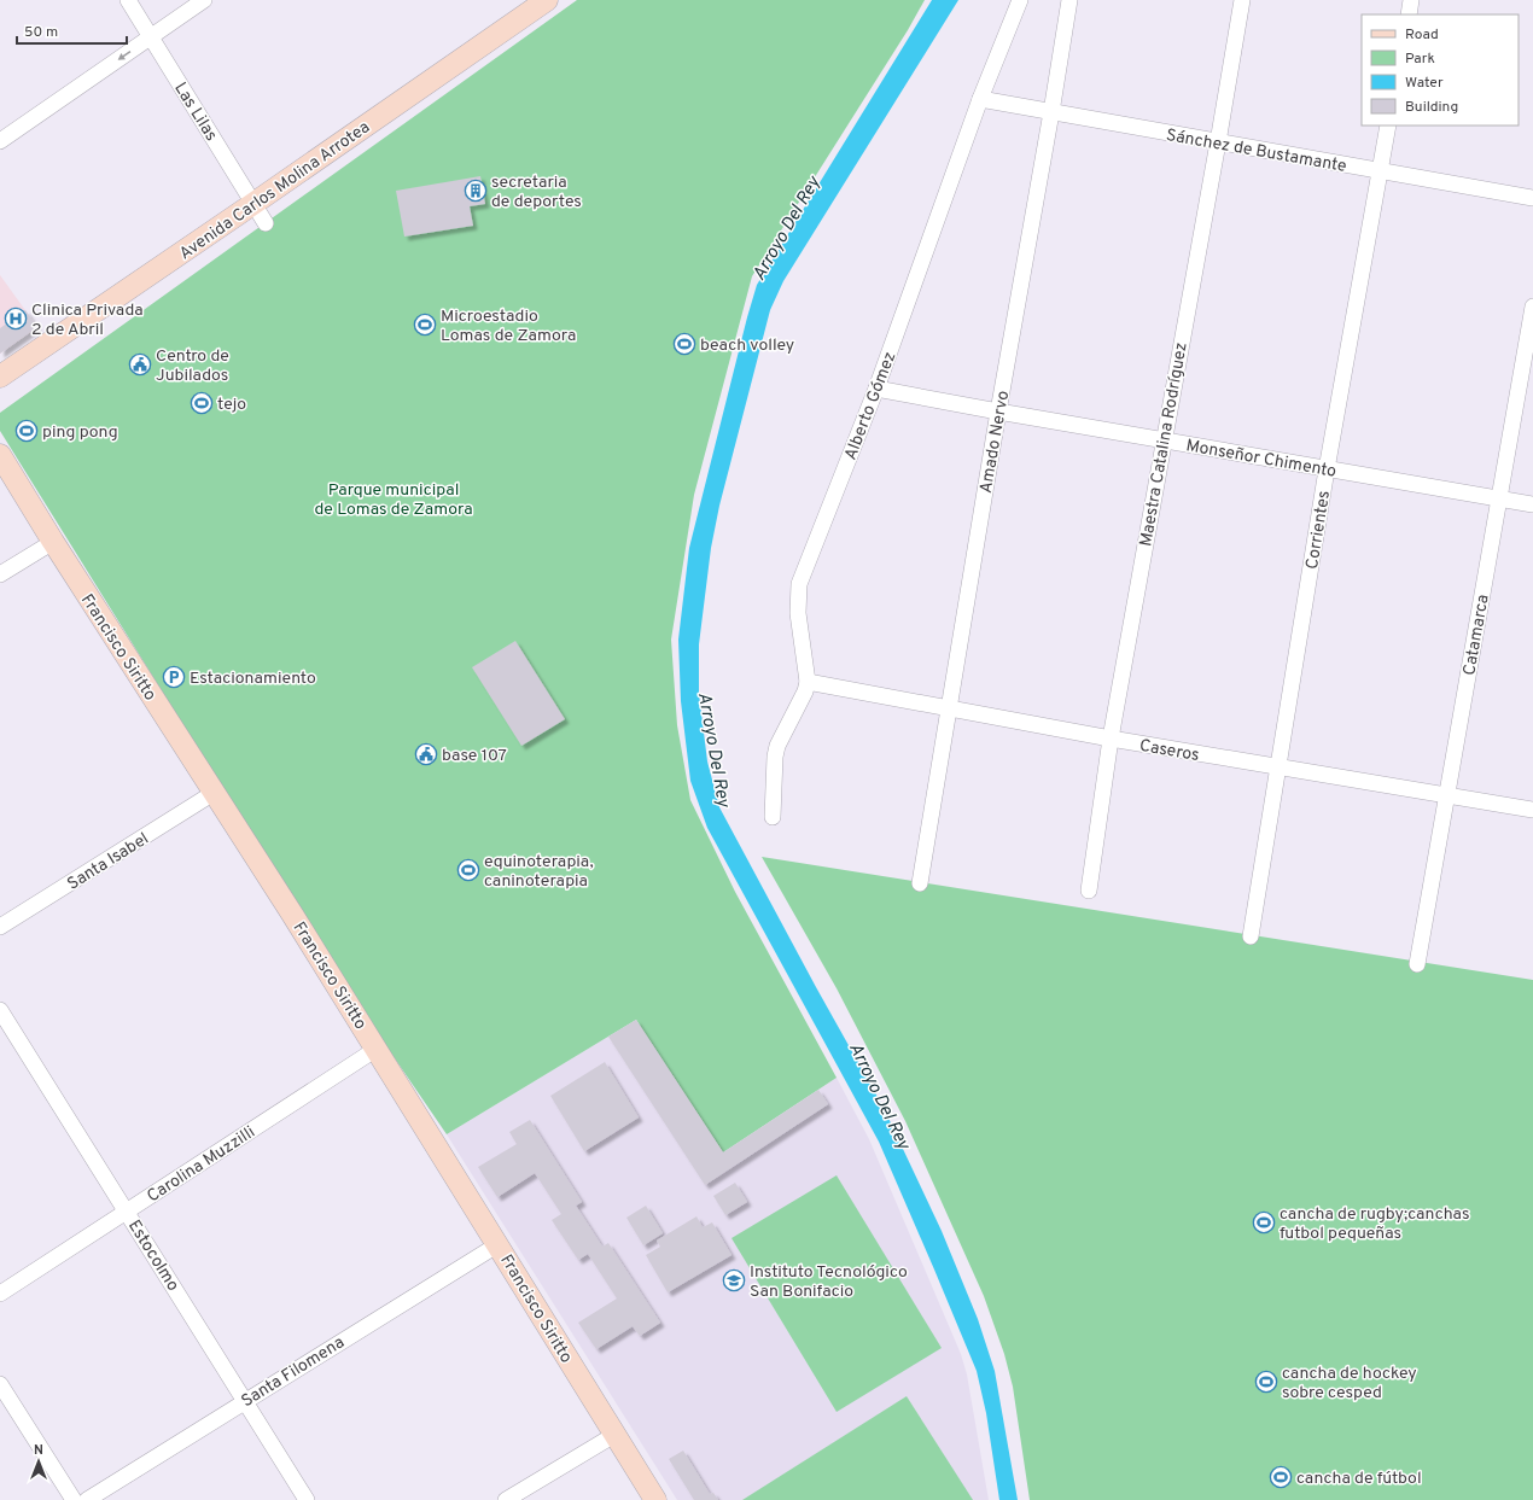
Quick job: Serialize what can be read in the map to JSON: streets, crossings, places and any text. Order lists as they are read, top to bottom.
{
  "streets": {
    "street": [
      "Las Lilas",
      "Sánchez de Bustamante",
      "Avenida Carlos Molina Arrotea",
      "Alberto Gómez",
      "Amado Nervo",
      "Maestra Catalina Rodríguez",
      "Monseñor Chimento",
      "Corrientes",
      "Catamarca",
      "Francisco Siritto",
      "Caseros",
      "Santa Isabel",
      "Carolina Muzzilli",
      "Estocolmo",
      "Santa Filomena"
    ]
  },
  "crossings": [
    ["Las Lilas", "Avenida Carlos Molina Arrotea"],
    ["Sánchez de Bustamante", "Alberto Gómez"],
    ["Sánchez de Bustamante", "Amado Nervo"],
    ["Sánchez de Bustamante", "Maestra Catalina Rodríguez"],
    ["Sánchez de Bustamante", "Corrientes"],
    ["Alberto Gómez", "Monseñor Chimento"],
    ["Alberto Gómez", "Caseros"],
    ["Amado Nervo", "Monseñor Chimento"],
    ["Amado Nervo", "Caseros"],
    ["Maestra Catalina Rodríguez", "Monseñor Chimento"],
    ["Maestra Catalina Rodríguez", "Caseros"],
    ["Monseñor Chimento", "Corrientes"],
    ["Monseñor Chimento", "Catamarca"],
    ["Corrientes", "Caseros"],
    ["Catamarca", "Caseros"],
    ["Francisco Siritto", "Santa Isabel"],
    ["Francisco Siritto", "Carolina Muzzilli"],
    ["Francisco Siritto", "Santa Filomena"],
    ["Carolina Muzzilli", "Estocolmo"],
    ["Estocolmo", "Santa Filomena"]
  ],
  "water": ["Arroyo Del Rey"],
  "parks": ["Parque municipal de Lomas de Zamora"],
  "places": {
    "building": ["secretaria de deportes"],
    "hospital": ["Clinica Privada 2 de Abril"],
    "sports": [
      "Microestadio Lomas de Zamora",
      "beach volley",
      "tejo",
      "ping pong",
      "equinoterapia, caninoterapia",
      "cancha de rugby;canchas futbol pequeñas",
      "cancha de hockey sobre cesped",
      "cancha de fútbol"
    ],
    "public building": ["Centro de Jubilados", "base 107"],
    "parking": ["Estacionamiento"],
    "school or university": ["Instituto Tecnológico San Bonifacio"]
  },
  "legend": [
    "Road",
    "Park",
    "Water",
    "Building"
  ],
  "scale_bar": "50 m",
  "north": "top"
}
